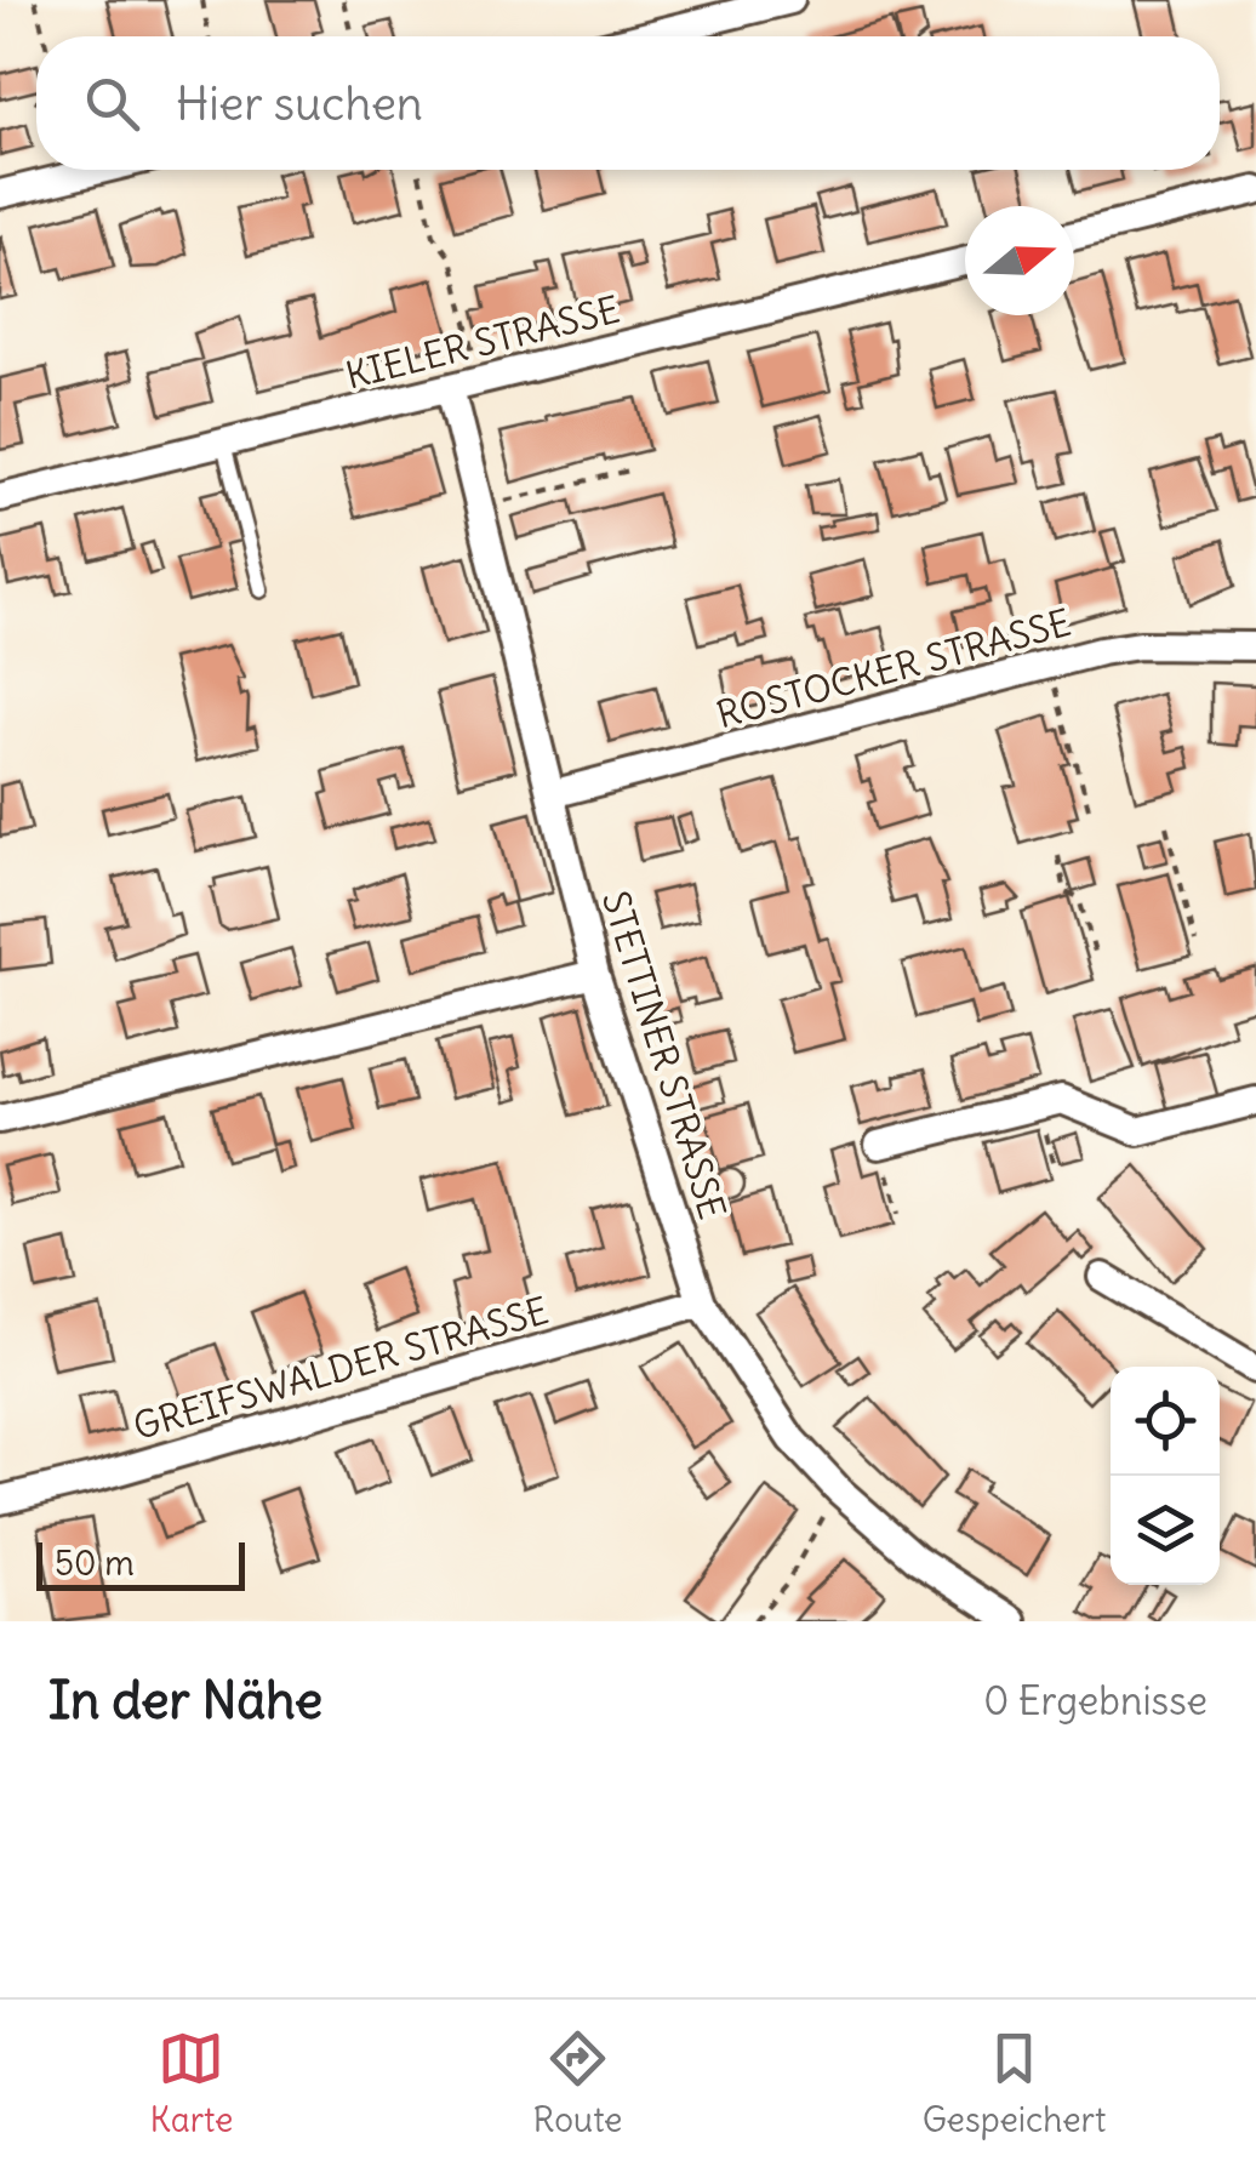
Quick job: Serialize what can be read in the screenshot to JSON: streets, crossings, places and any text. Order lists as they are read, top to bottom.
{
  "streets": {
    "street": [
      "KIELER STRASSE",
      "ROSTOCKER STRASSE",
      "STETTINER STRASSE",
      "GREIFSWALDER STRASSE"
    ]
  },
  "crossings": [
    ["KIELER STRASSE", "STETTINER STRASSE"],
    ["ROSTOCKER STRASSE", "STETTINER STRASSE"],
    ["STETTINER STRASSE", "GREIFSWALDER STRASSE"]
  ],
  "scale_bar": "50 m",
  "north": "right",
  "page": {
    "search": "Hier suchen",
    "scale": "50 m",
    "heading": ["In der Nähe", "0 Ergebnisse"],
    "nav": ["Karte", "Route", "Gespeichert"]
  }
}
